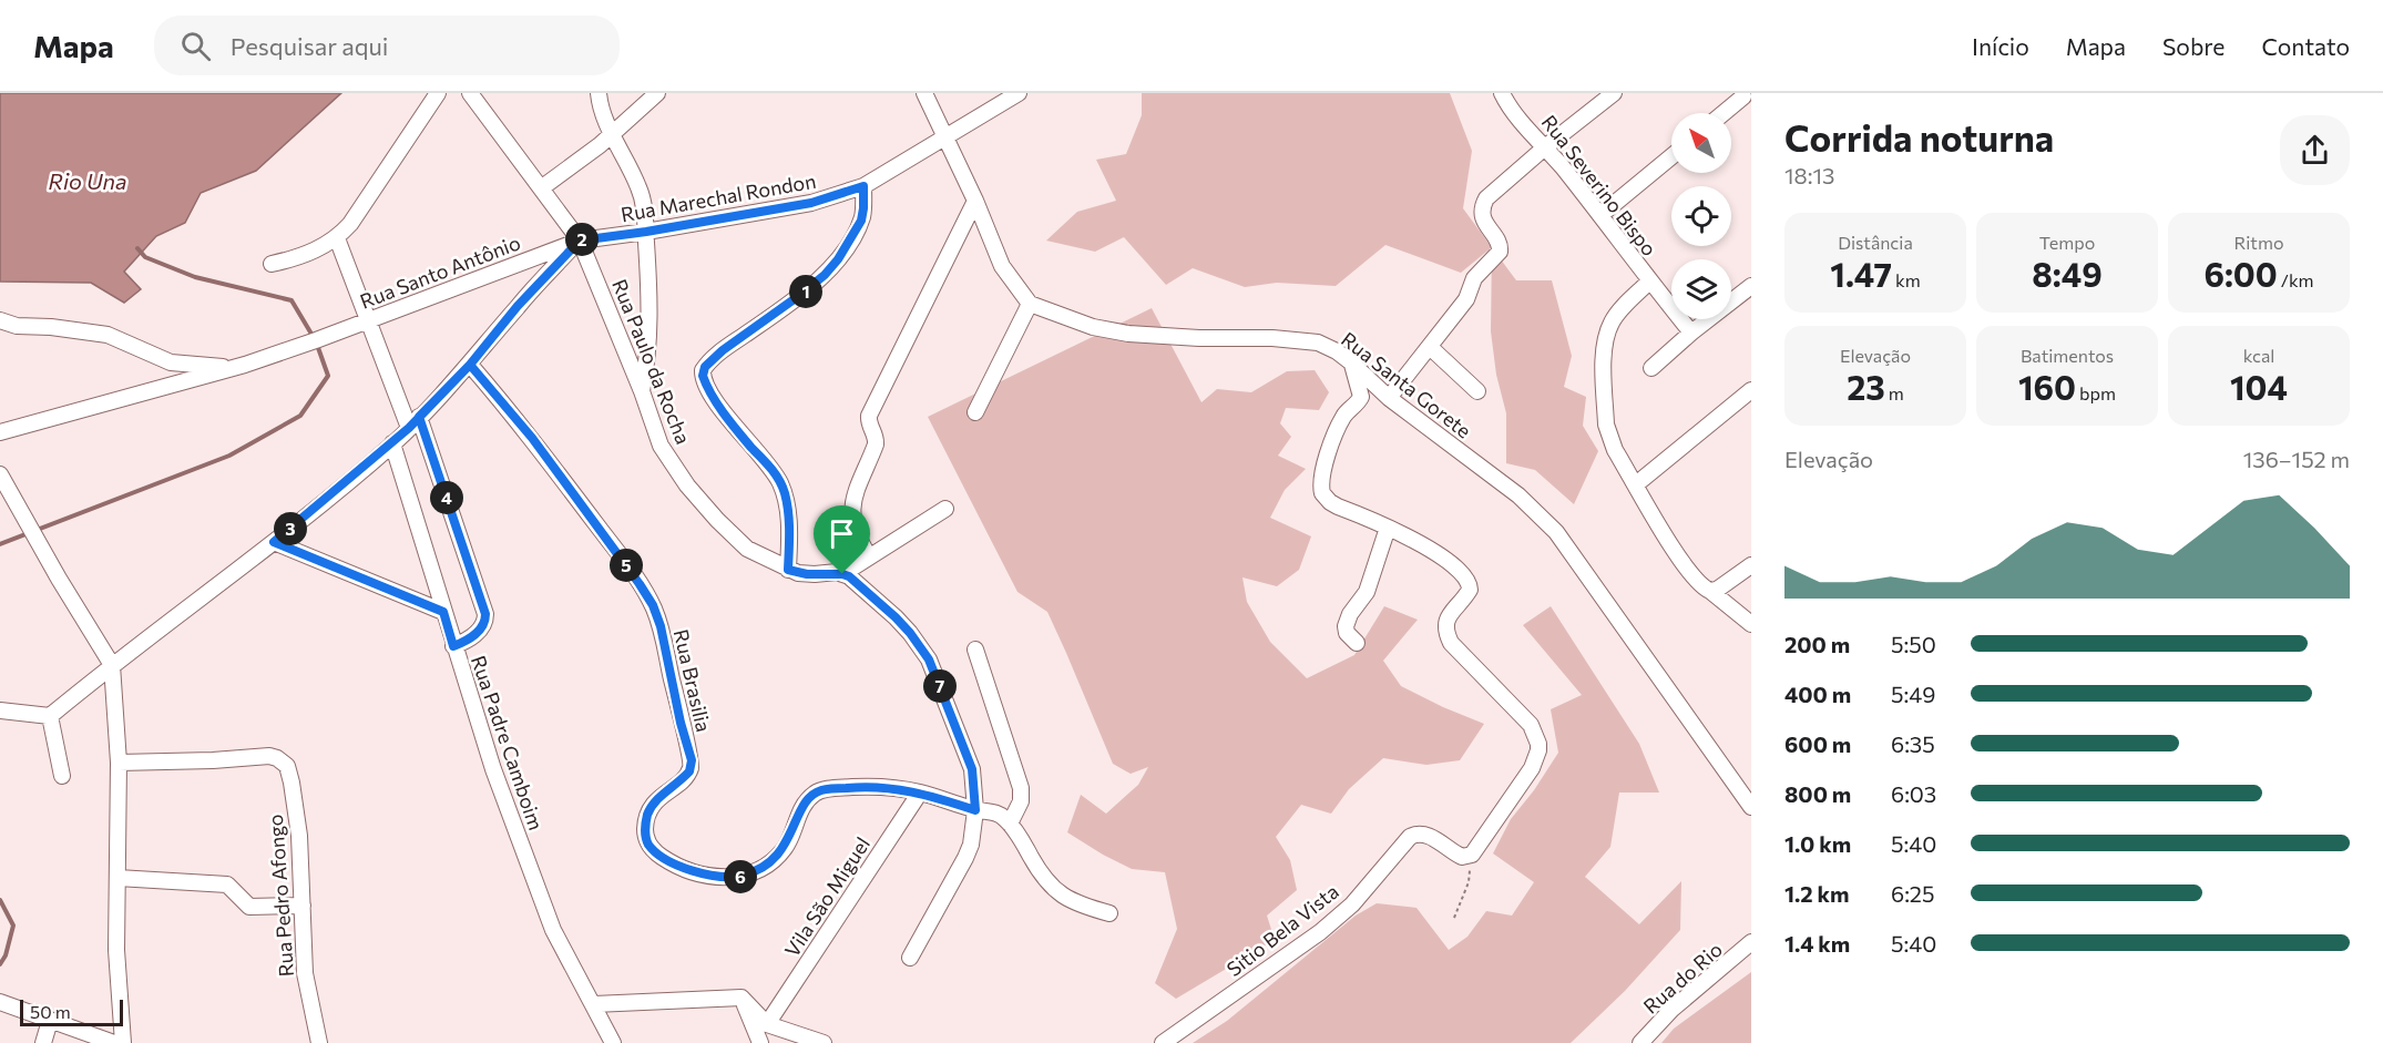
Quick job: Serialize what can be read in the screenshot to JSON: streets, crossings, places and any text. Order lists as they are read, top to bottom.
{
  "streets": {
    "street": [
      "Rua Severino Bispo",
      "Rua Marechal Rondon",
      "Rua Santo Antônio",
      "Rua Paulo da Rocha",
      "Rua Santa Gorete",
      "Rua Brasilia",
      "Rua Padre Camboim",
      "Rua Pedro Afongo",
      "Vila São Miguel",
      "Sitio Bela Vista",
      "Rua do Rio"
    ]
  },
  "crossings": [
    ["Rua Marechal Rondon", "Rua Santo Antônio"],
    ["Rua Marechal Rondon", "Rua Paulo da Rocha"],
    ["Rua Santo Antônio", "Rua Paulo da Rocha"],
    ["Rua Brasilia", "Vila São Miguel"]
  ],
  "water": ["Rio Una"],
  "scale_bar": "50 m",
  "north": "top left",
  "page": {
    "header": "Mapa",
    "search": "Pesquisar aqui",
    "nav": [
      "Início",
      "Mapa",
      "Sobre",
      "Contato"
    ],
    "heading": ["Corrida noturna", "18:13"],
    "stats": [
      ["Distância", "1.47 km"],
      ["Tempo", "8:49"],
      ["Ritmo", "6:00 /km"],
      ["Elevação", "23 m"],
      ["Batimentos", "160 bpm"],
      ["kcal", "104"]
    ],
    "pins": [
      "2",
      "1",
      "4",
      "3",
      "5",
      "7",
      "6"
    ],
    "chart": ["Elevação", "136–152 m"],
    "list": [
      {
        "name": "200 m",
        "note": "5:50"
      },
      {
        "name": "400 m",
        "note": "5:49"
      },
      {
        "name": "600 m",
        "note": "6:35"
      },
      {
        "name": "800 m",
        "note": "6:03"
      },
      {
        "name": "1.0 km",
        "note": "5:40"
      },
      {
        "name": "1.2 km",
        "note": "6:25"
      },
      {
        "name": "1.4 km",
        "note": "5:40"
      }
    ],
    "scale": "50 m"
  }
}
